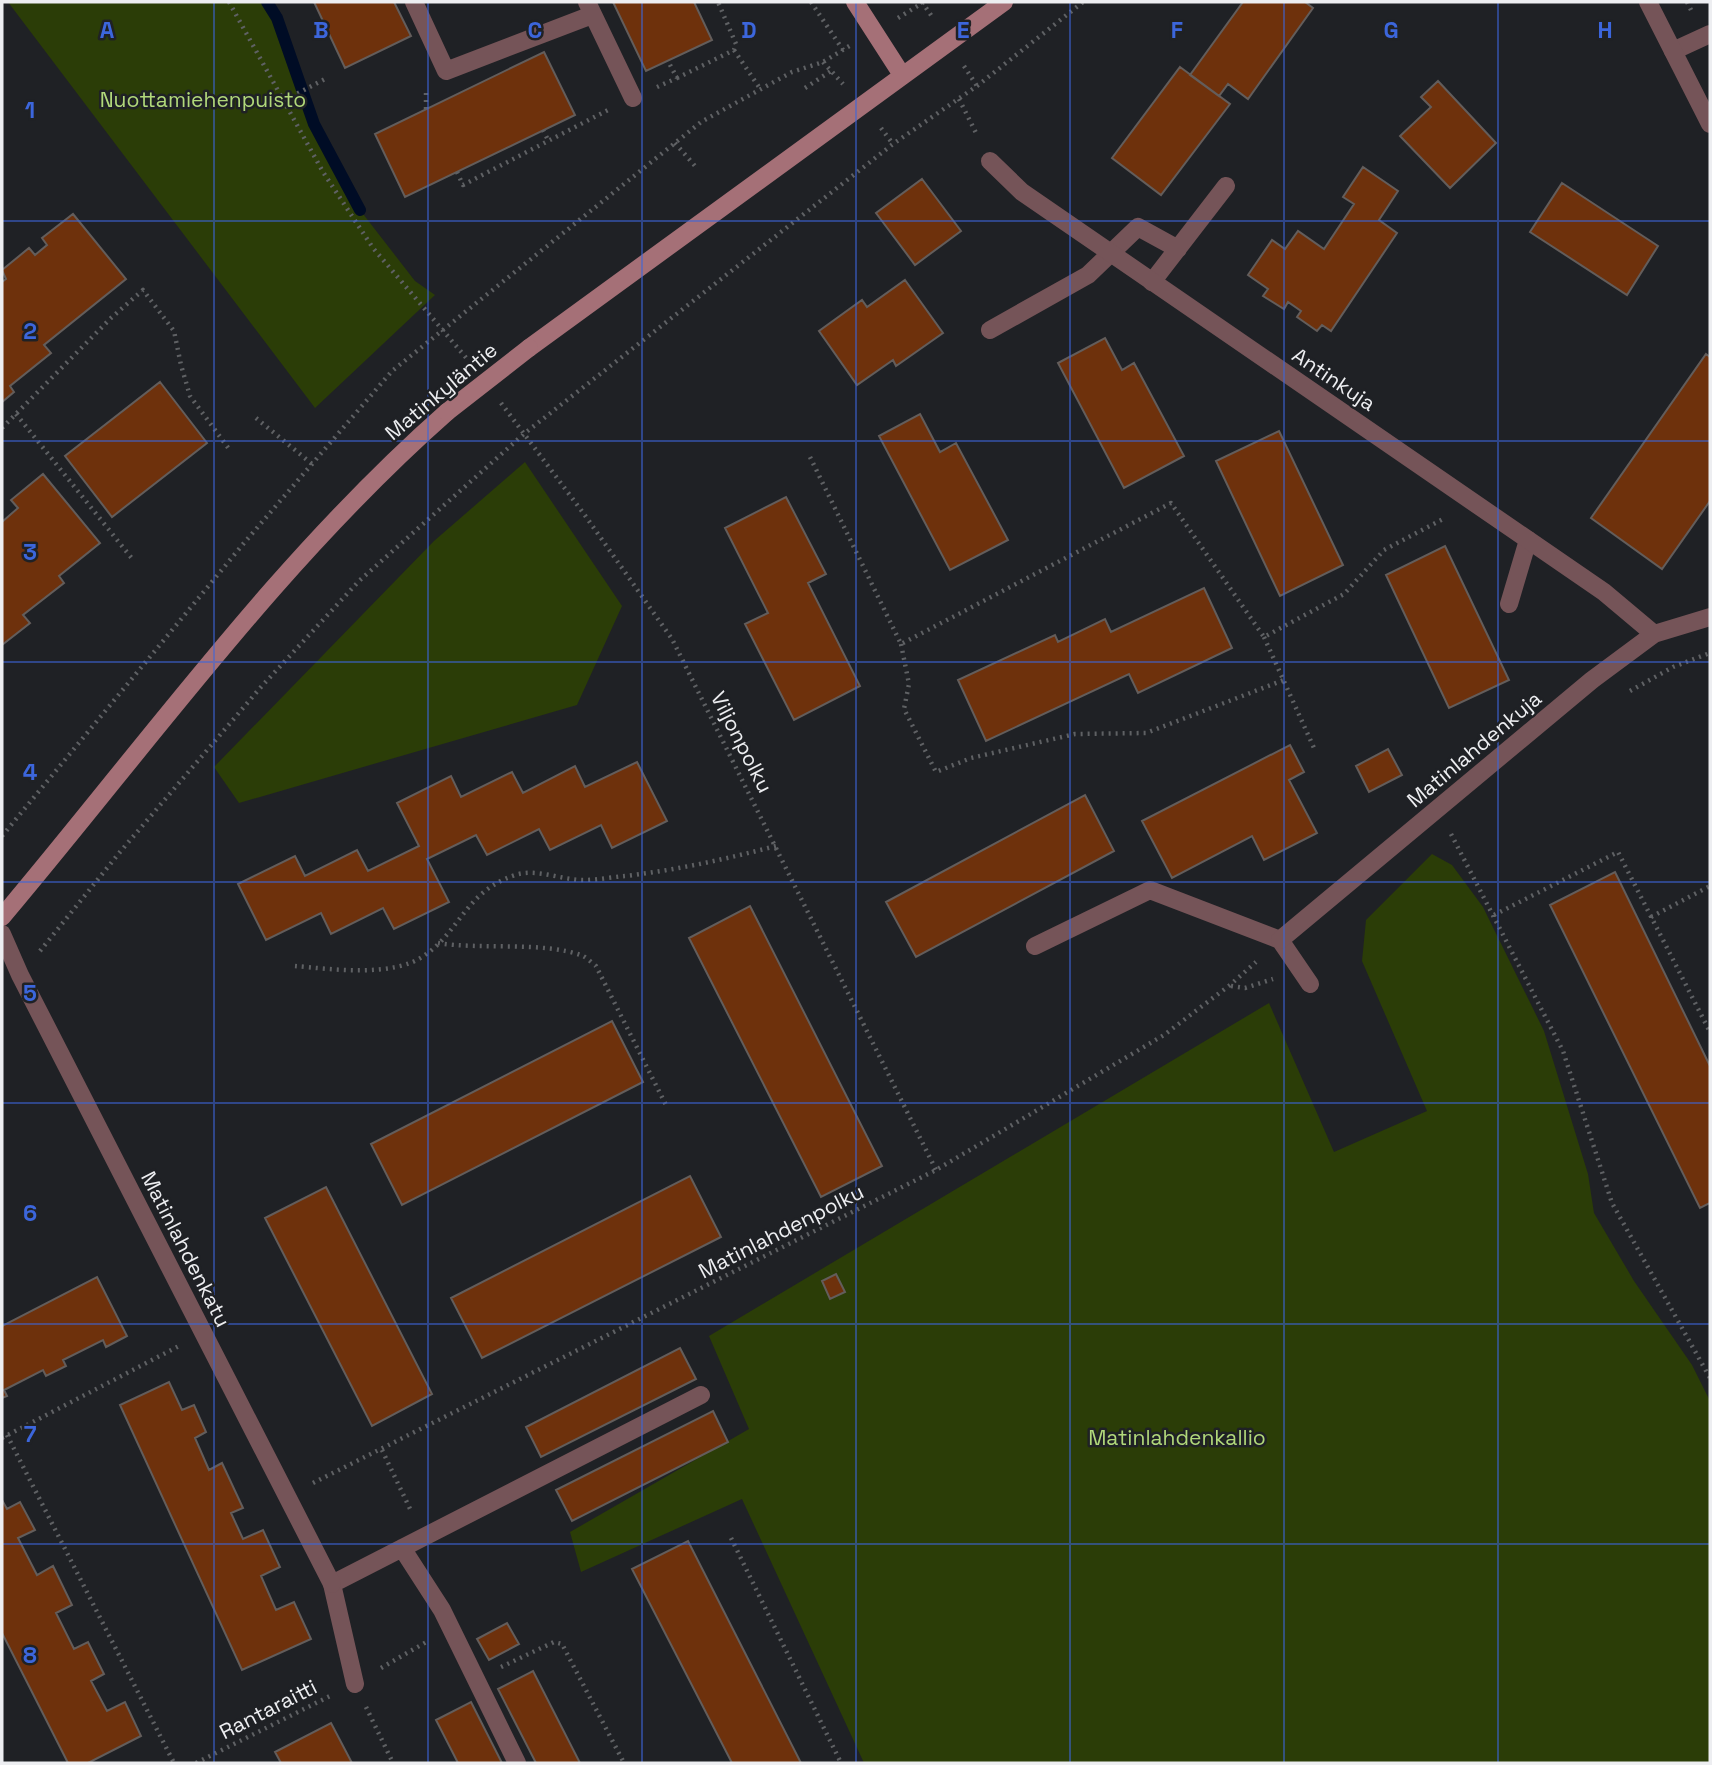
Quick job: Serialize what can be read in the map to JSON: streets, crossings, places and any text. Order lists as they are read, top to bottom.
{
  "streets": {
    "main road": ["Matinkyläntie"],
    "street": ["Antinkuja", "Matinlahdenkuja", "Matinlahdenkatu"],
    "path": ["Viljonpolku", "Matinlahdenpolku", "Rantaraitti"]
  },
  "crossings": [
    ["Antinkuja", "Matinlahdenkuja"],
    ["Viljonpolku", "Matinlahdenpolku"],
    ["Matinlahdenkuja", "Matinlahdenpolku"],
    ["Matinlahdenpolku", "Matinlahdenkatu"],
    ["Matinlahdenkatu", "Rantaraitti"]
  ],
  "parks": ["Nuottamiehenpuisto", "Matinlahdenkallio"],
  "grid": {
    "columns": [
      "A",
      "B",
      "C",
      "D",
      "E",
      "F",
      "G",
      "H"
    ],
    "rows": [
      "1",
      "2",
      "3",
      "4",
      "5",
      "6",
      "7",
      "8"
    ]
  }
}
